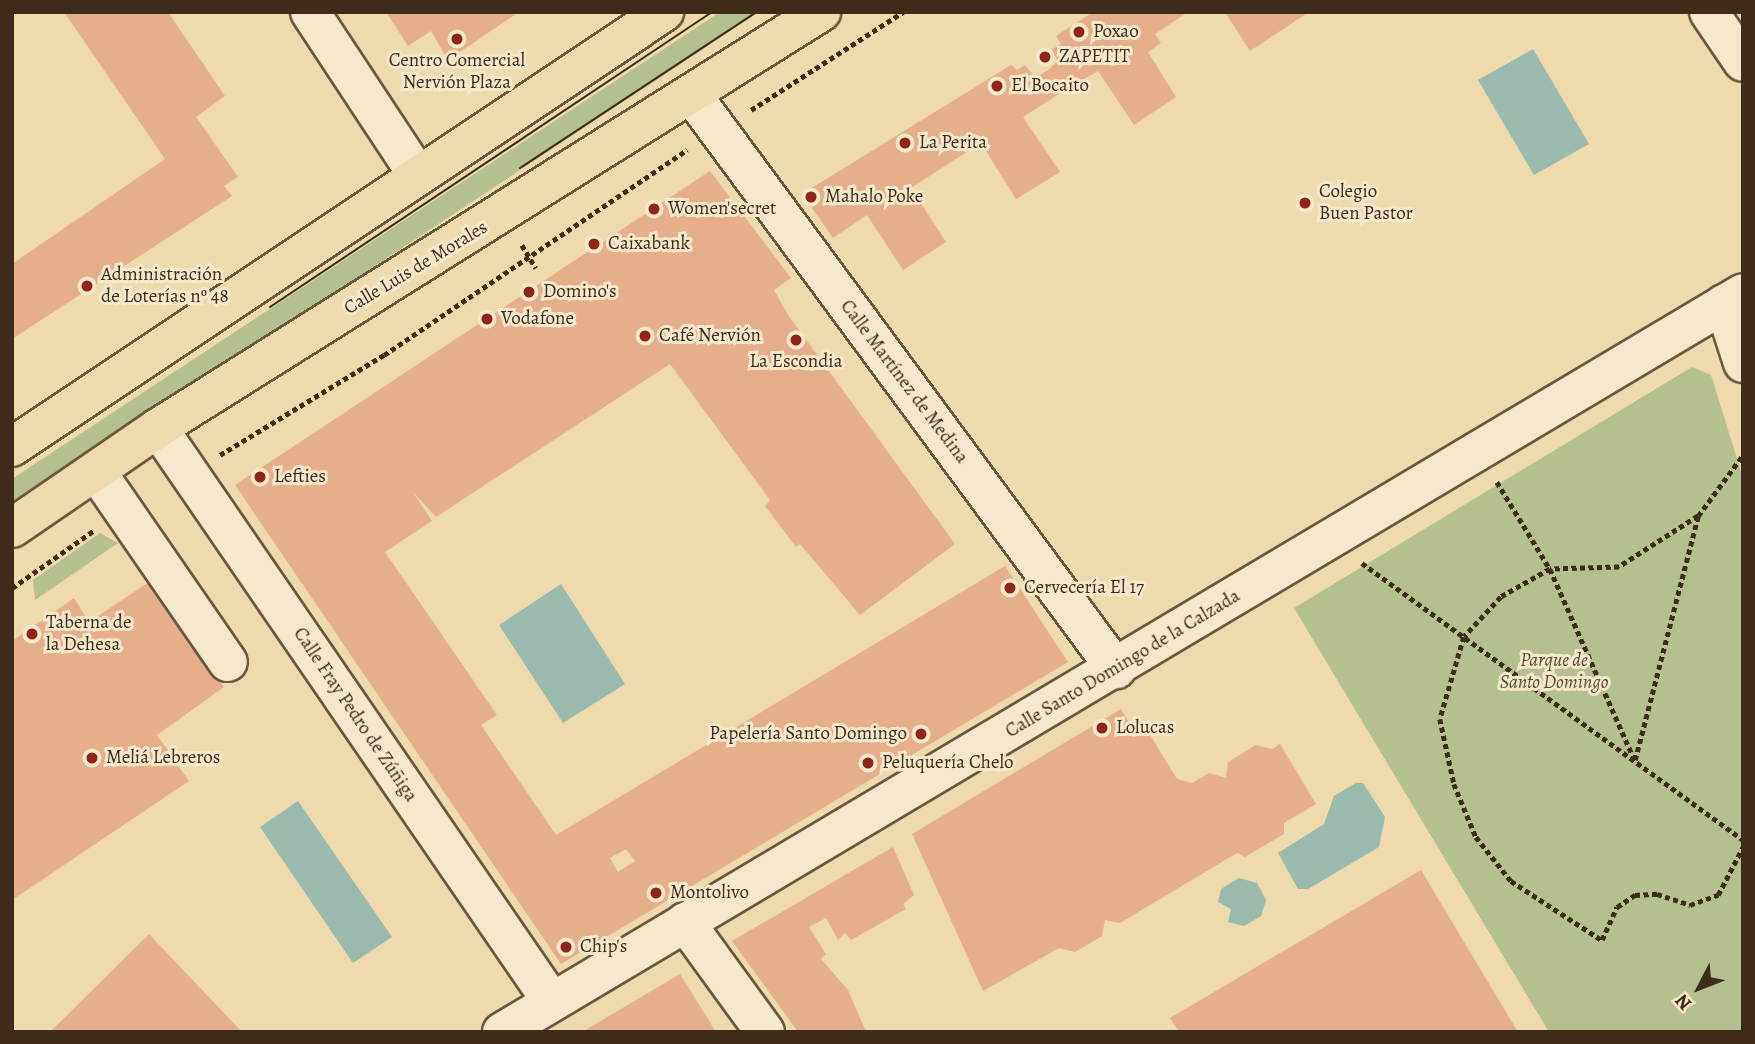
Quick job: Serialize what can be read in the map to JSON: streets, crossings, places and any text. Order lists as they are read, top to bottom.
{
  "streets": {
    "main road": ["Calle Luis de Morales"],
    "street": ["Calle Martínez de Medina", "Calle Santo Domingo de la Calzada", "Calle Fray Pedro de Zúñiga"]
  },
  "crossings": [
    ["Calle Luis de Morales", "Calle Martínez de Medina"],
    ["Calle Luis de Morales", "Calle Fray Pedro de Zúñiga"],
    ["Calle Martínez de Medina", "Calle Santo Domingo de la Calzada"],
    ["Calle Santo Domingo de la Calzada", "Calle Fray Pedro de Zúñiga"]
  ],
  "parks": ["Parque de Santo Domingo"],
  "places": [
    "Poxao",
    "Centro Comercial Nervión Plaza",
    "ZAPETIT",
    "El Bocaito",
    "La Perita",
    "Mahalo Poke",
    "Colegio Buen Pastor",
    "Women'secret",
    "Caixabank",
    "Administración de Loterías nº 48",
    "Domino's",
    "Vodafone",
    "Café Nervión",
    "La Escondia",
    "Lefties",
    "Cervecería El 17",
    "Taberna de la Dehesa",
    "Lolucas",
    "Papelería Santo Domingo",
    "Meliá Lebreros",
    "Peluquería Chelo",
    "Montolivo",
    "Chip's"
  ],
  "north": "bottom left"
}
